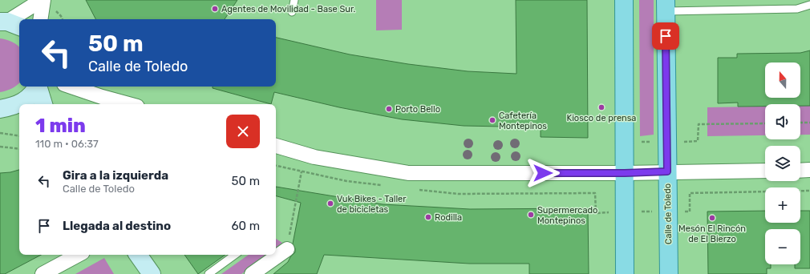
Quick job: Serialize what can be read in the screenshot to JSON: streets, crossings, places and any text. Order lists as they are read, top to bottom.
{
  "streets": {
    "main road": ["Calle de Toledo"]
  },
  "places": [
    "Agentes de Movilidad - Base Sur.",
    "Kiosco de prensa",
    "Porto Bello",
    "Cafetería Montepinos",
    "Vuk Bikes - Taller de bicicletas",
    "Supermercado Montepinos",
    "Rodilla",
    "Mesón El Rincón de El Bierzo"
  ],
  "north": "top",
  "page": {
    "turn": ["50 m", "Calle de Toledo"],
    "map_buttons": ["+", "−"],
    "heading": ["1 min", "110 m · 06:37"],
    "list": [
      {
        "name": "Gira a la izquierda",
        "note": "Calle de Toledo",
        "value": "50 m"
      },
      {
        "name": "Llegada al destino",
        "value": "60 m"
      }
    ]
  }
}
